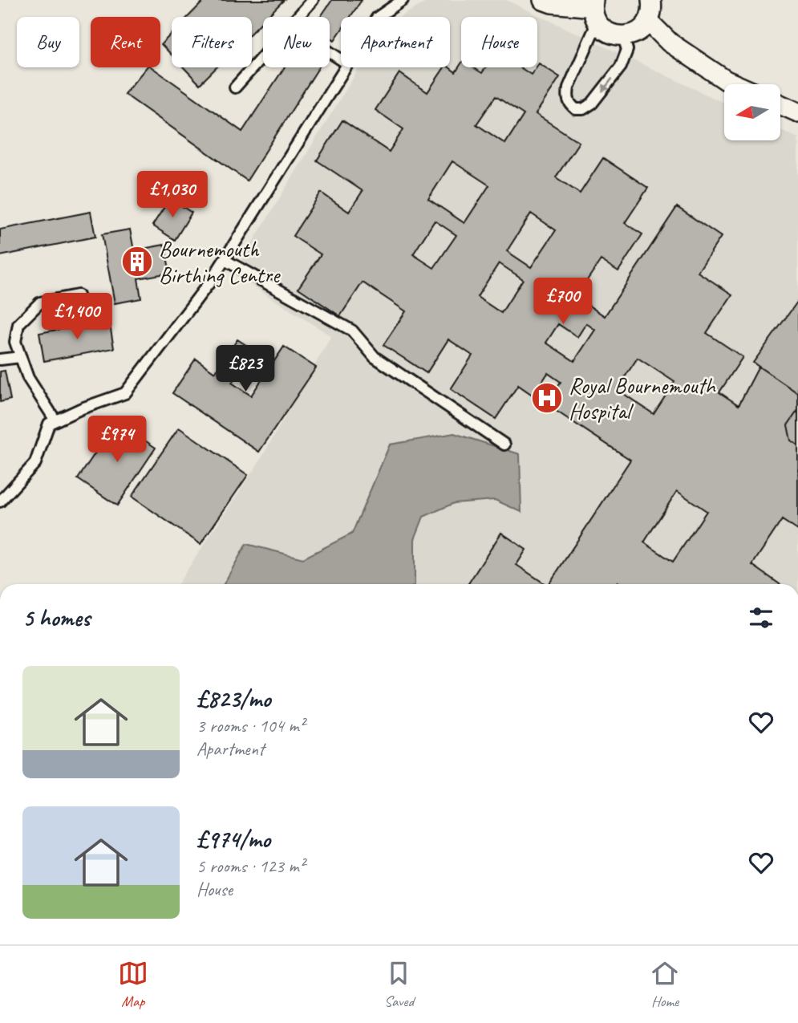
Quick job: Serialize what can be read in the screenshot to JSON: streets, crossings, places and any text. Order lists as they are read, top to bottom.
{
  "places": {
    "building": ["Bournemouth Birthing Centre"],
    "hospital": ["Royal Bournemouth Hospital"]
  },
  "north": "left",
  "page": {
    "chip": [
      "Buy",
      "Rent",
      "Filters",
      "New",
      "Apartment",
      "House"
    ],
    "price": [
      "£1,030",
      "£700",
      "£1,400",
      "£823",
      "£974"
    ],
    "heading": "5 homes",
    "list": [
      {
        "name": "£823/mo",
        "note": "3 rooms · 104 m² · Apartment"
      },
      {
        "name": "£974/mo",
        "note": "5 rooms · 123 m² · House"
      }
    ],
    "tabs": ["Map", "Saved", "Home"]
  }
}
